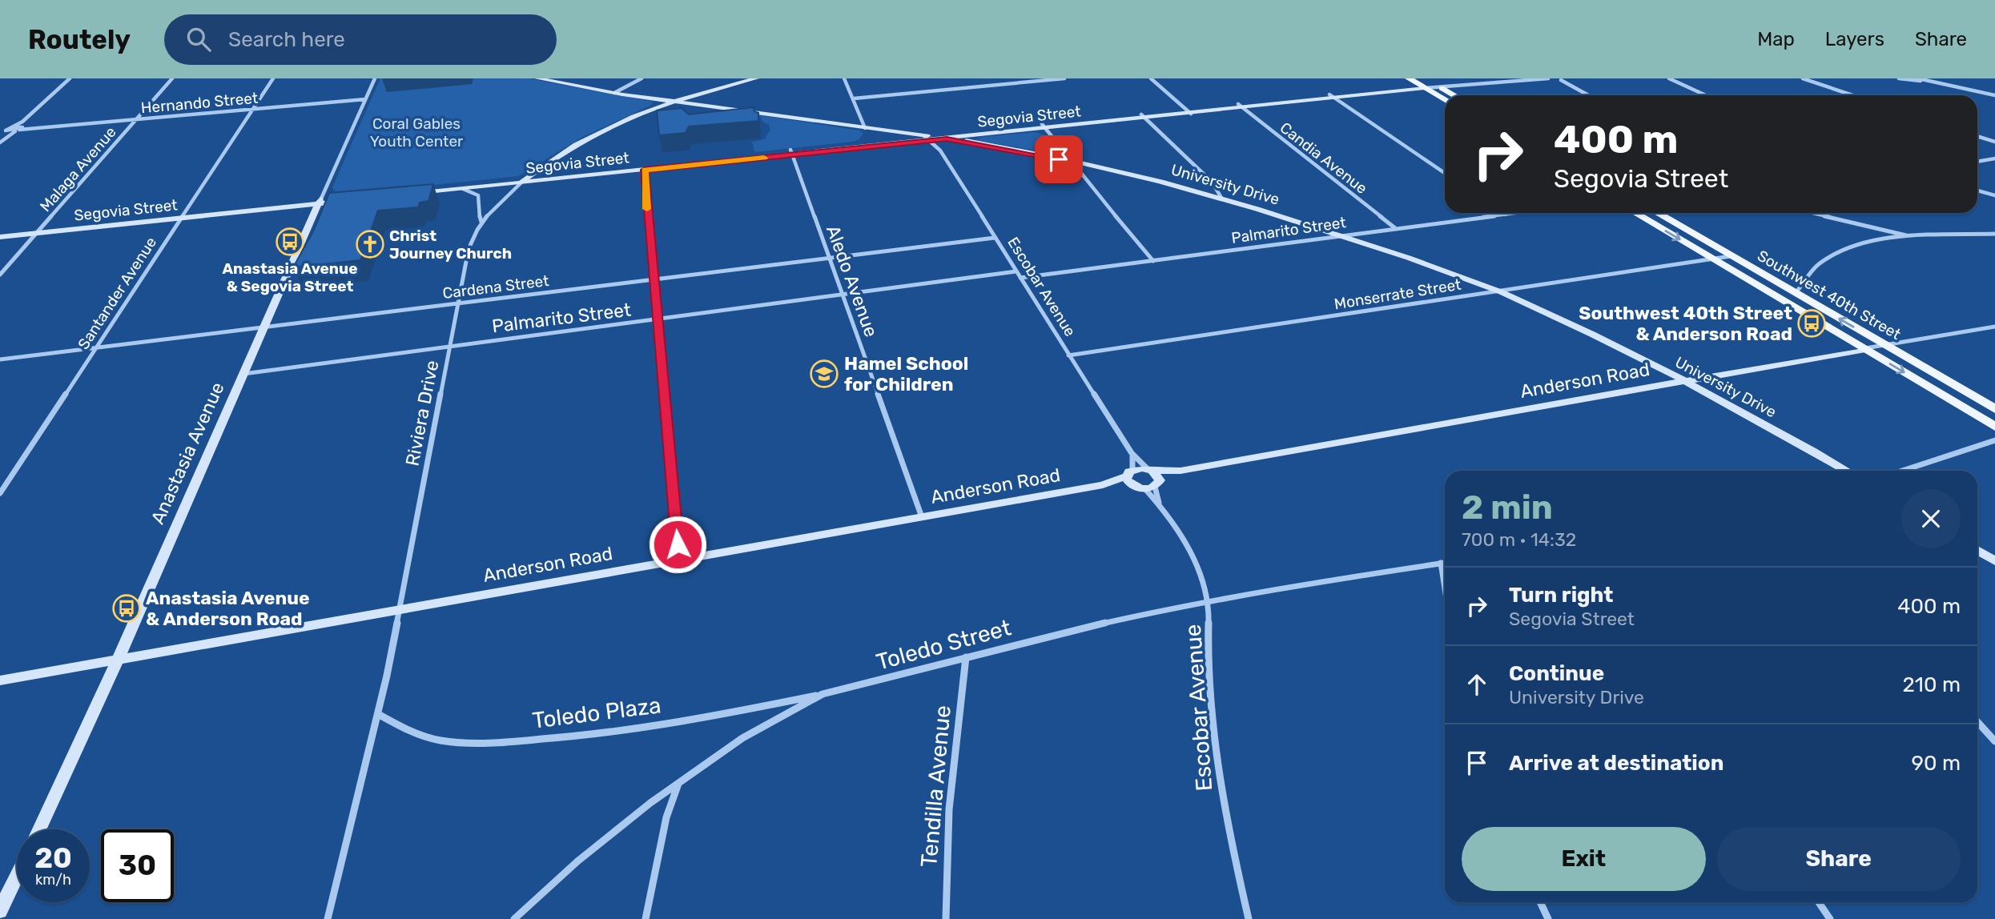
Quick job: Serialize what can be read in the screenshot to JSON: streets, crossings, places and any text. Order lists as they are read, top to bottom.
{
  "streets": {
    "main road": ["Southwest 40th Street"],
    "street": [
      "Hernando Street",
      "Segovia Street",
      "Candia Avenue",
      "Malaga Avenue",
      "University Drive",
      "Palmarito Street",
      "Aledo Avenue",
      "Cardena Street",
      "Escobar Avenue",
      "Santander Avenue",
      "Monserrate Street",
      "Anderson Road",
      "Riviera Drive",
      "Anastasia Avenue",
      "Toledo Street",
      "Toledo Plaza",
      "Tendilla Avenue"
    ]
  },
  "crossings": [
    ["Hernando Street", "Malaga Avenue"],
    ["Hernando Street", "Santander Avenue"],
    ["Hernando Street", "Anastasia Avenue"],
    ["Segovia Street", "Candia Avenue"],
    ["Segovia Street", "Malaga Avenue"],
    ["Segovia Street", "University Drive"],
    ["Segovia Street", "Aledo Avenue"],
    ["Segovia Street", "Escobar Avenue"],
    ["Segovia Street", "Santander Avenue"],
    ["Segovia Street", "Riviera Drive"],
    ["Segovia Street", "Anastasia Avenue"],
    ["Candia Avenue", "Palmarito Street"],
    ["University Drive", "Palmarito Street"],
    ["University Drive", "Monserrate Street"],
    ["University Drive", "Anderson Road"],
    ["Palmarito Street", "Aledo Avenue"],
    ["Palmarito Street", "Escobar Avenue"],
    ["Palmarito Street", "Riviera Drive"],
    ["Palmarito Street", "Anastasia Avenue"],
    ["Aledo Avenue", "Cardena Street"],
    ["Aledo Avenue", "Anderson Road"],
    ["Cardena Street", "Escobar Avenue"],
    ["Cardena Street", "Santander Avenue"],
    ["Cardena Street", "Riviera Drive"],
    ["Cardena Street", "Anastasia Avenue"],
    ["Escobar Avenue", "Monserrate Street"],
    ["Escobar Avenue", "Anderson Road"],
    ["Escobar Avenue", "Toledo Street"],
    ["Monserrate Street", "Southwest 40th Street"],
    ["Southwest 40th Street", "Anderson Road"],
    ["Anderson Road", "Riviera Drive"],
    ["Anderson Road", "Anastasia Avenue"],
    ["Riviera Drive", "Toledo Plaza"],
    ["Toledo Street", "Toledo Plaza"],
    ["Toledo Street", "Tendilla Avenue"]
  ],
  "parks": ["Coral Gables Youth Center"],
  "places": {
    "bus stop": ["Anastasia Avenue & Segovia Street", "Southwest 40th Street & Anderson Road", "Anastasia Avenue & Anderson Road"],
    "church": ["Christ Journey Church"],
    "school or university": ["Hamel School for Children"]
  },
  "page": {
    "header": "Routely",
    "search": "Search here",
    "nav": ["Map", "Layers", "Share"],
    "turn": ["400 m", "Segovia Street"],
    "heading": ["2 min", "700 m · 14:32"],
    "list": [
      {
        "name": "Turn right",
        "note": "Segovia Street",
        "value": "400 m"
      },
      {
        "name": "Continue",
        "note": "University Drive",
        "value": "210 m"
      },
      {
        "name": "Arrive at destination",
        "value": "90 m"
      }
    ],
    "buttons": ["Exit", "Share"],
    "speed": "20 km/h",
    "limit": "30"
  }
}
